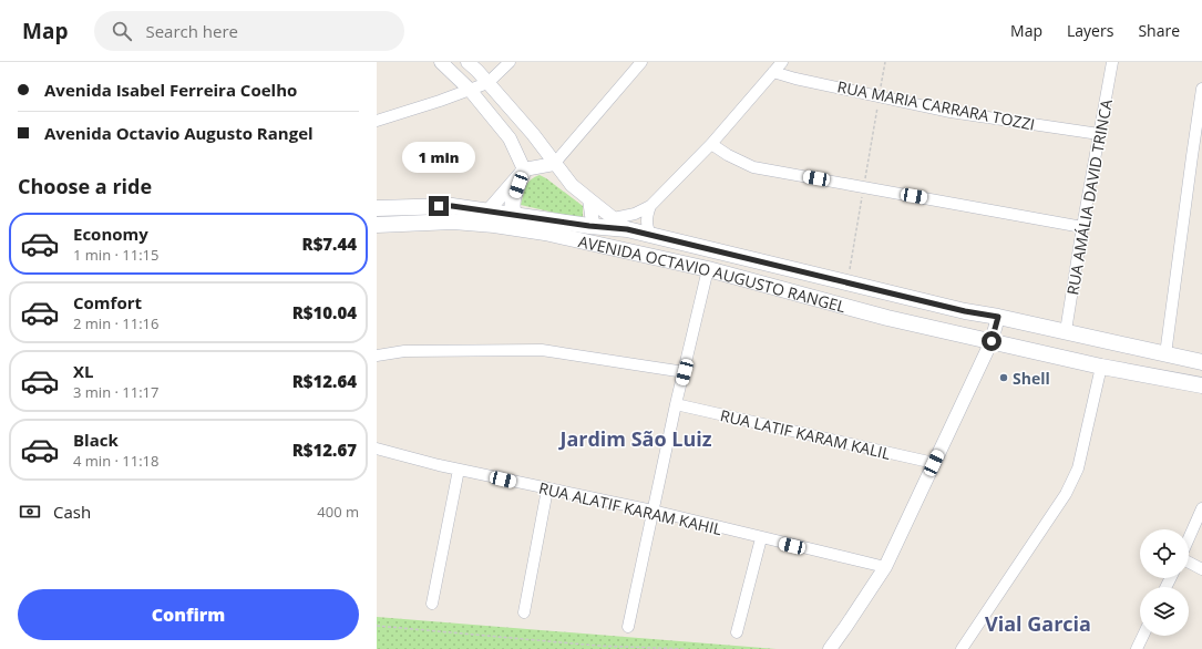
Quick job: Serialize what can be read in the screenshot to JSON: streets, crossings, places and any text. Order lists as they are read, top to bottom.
{
  "streets": {
    "main road": ["AVENIDA OCTAVIO AUGUSTO RANGEL"],
    "street": [
      "RUA MARIA CARRARA TOZZI",
      "RUA AMÁLIA DAVID TRINCA",
      "RUA LATIF KARAM KALIL",
      "RUA ALATIF KARAM KAHIL"
    ]
  },
  "crossings": [
    ["RUA MARIA CARRARA TOZZI", "RUA AMÁLIA DAVID TRINCA"],
    ["RUA AMÁLIA DAVID TRINCA", "AVENIDA OCTAVIO AUGUSTO RANGEL"]
  ],
  "districts": ["Jardim São Luiz", "Vial Garcia"],
  "places": ["Shell"],
  "page": {
    "header": "Map",
    "search": "Search here",
    "nav": ["Map", "Layers", "Share"],
    "banner": ["Avenida Isabel Ferreira Coelho", "Avenida Octavio Augusto Rangel"],
    "bubble": "1 min",
    "heading": "Choose a ride",
    "list": [
      {
        "name": "Economy",
        "note": "1 min · 11:15",
        "value": "R$7.44"
      },
      {
        "name": "Comfort",
        "note": "2 min · 11:16",
        "value": "R$10.04"
      },
      {
        "name": "XL",
        "note": "3 min · 11:17",
        "value": "R$12.64"
      },
      {
        "name": "Black",
        "note": "4 min · 11:18",
        "value": "R$12.67"
      }
    ],
    "pay": ["Cash", "400 m"],
    "buttons": "Confirm"
  }
}
